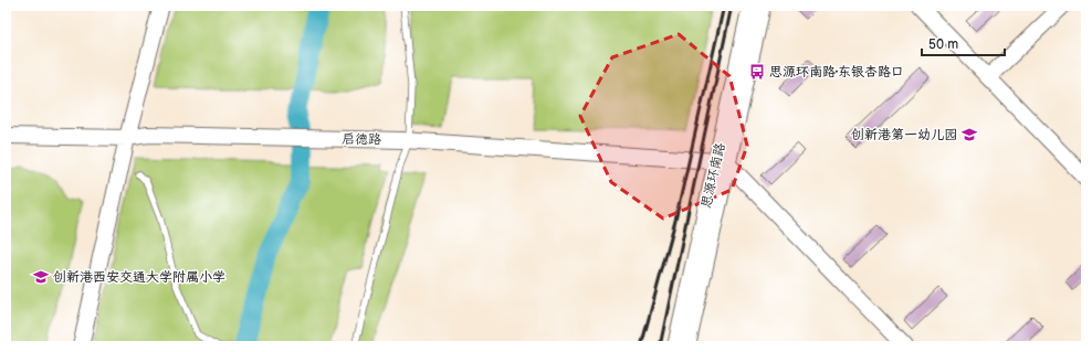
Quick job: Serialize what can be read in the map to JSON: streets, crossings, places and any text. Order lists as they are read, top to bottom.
{
  "streets": {
    "street": ["启德路", "思源环南路"]
  },
  "crossings": [
    ["启德路", "思源环南路"]
  ],
  "places": {
    "bus stop": ["思源环南路·东银杏路口"],
    "school or university": ["创新港第一幼儿园", "创新港西安交通大学附属小学"]
  },
  "scale_bar": "50 m"
}
